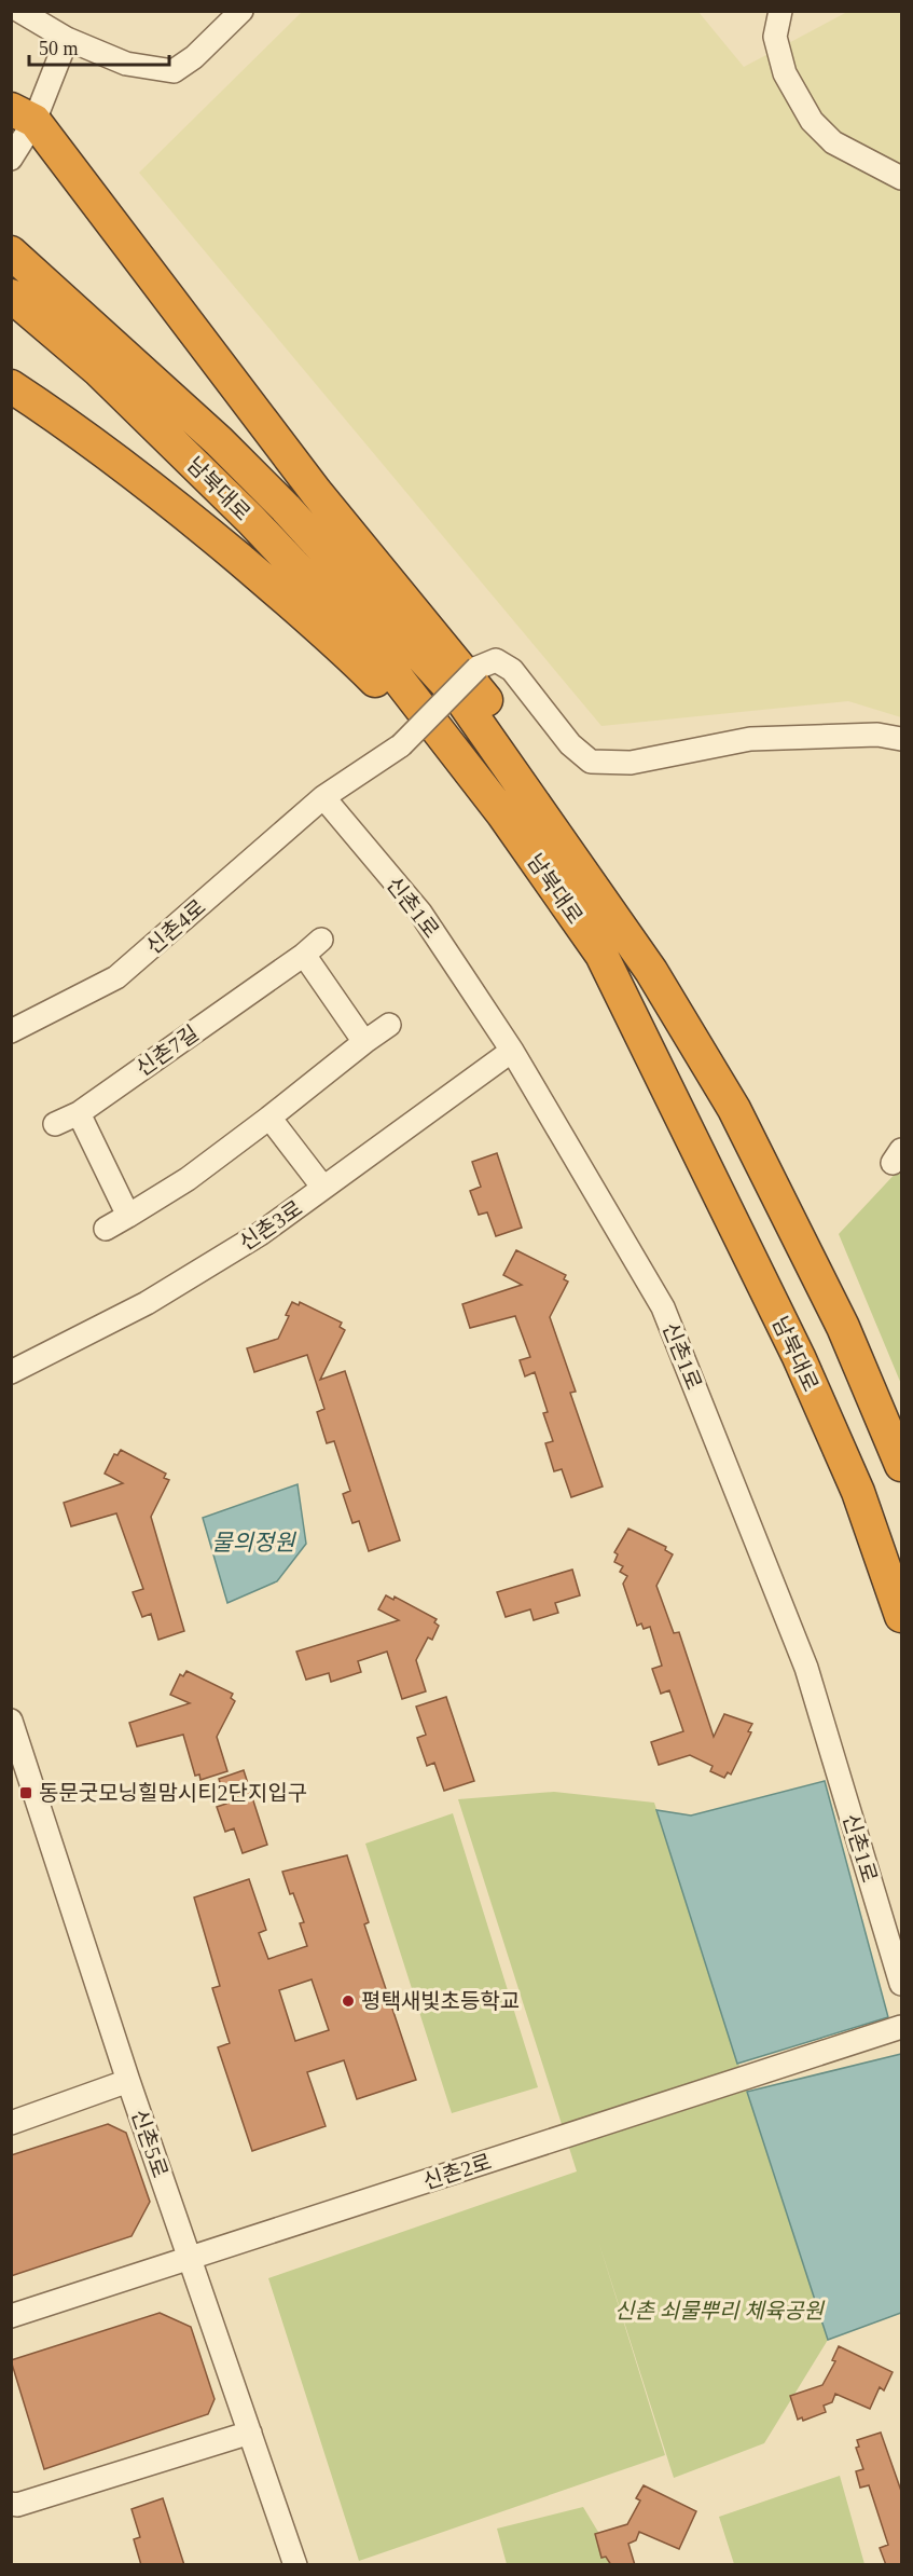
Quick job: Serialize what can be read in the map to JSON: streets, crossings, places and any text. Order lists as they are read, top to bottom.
{
  "streets": {
    "highway": ["남북대로"],
    "street": [
      "신촌1로",
      "신촌4로",
      "신촌7길",
      "신촌3로",
      "신촌5로",
      "신촌2로"
    ]
  },
  "crossings": [
    ["신촌1로", "신촌4로"],
    ["신촌1로", "신촌3로"],
    ["신촌5로", "신촌2로"]
  ],
  "water": ["물의정원"],
  "parks": ["신촌 쇠물뿌리 체육공원"],
  "places": {
    "transit": ["동문굿모닝힐맘시티2단지입구"],
    "other": ["평택새빛초등학교"]
  },
  "scale_bar": "50 m"
}
